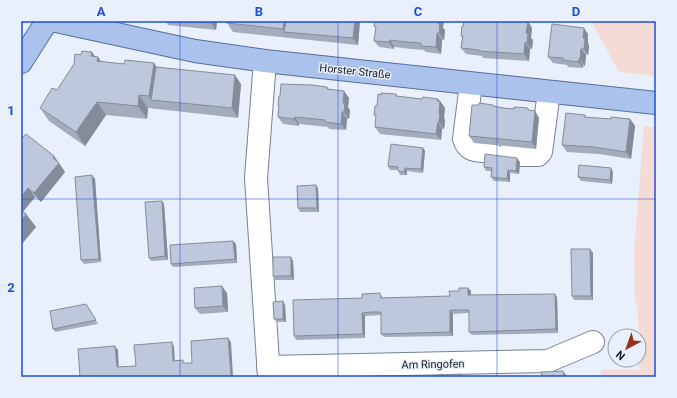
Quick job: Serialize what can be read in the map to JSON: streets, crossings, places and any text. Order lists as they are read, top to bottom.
{
  "streets": {
    "main road": ["Horster Straße"],
    "street": ["Am Ringofen"]
  },
  "crossings": [
    ["Horster Straße", "Am Ringofen"]
  ],
  "north": "bottom left",
  "grid": {
    "columns": [
      "A",
      "B",
      "C",
      "D"
    ],
    "rows": ["1", "2"]
  }
}
